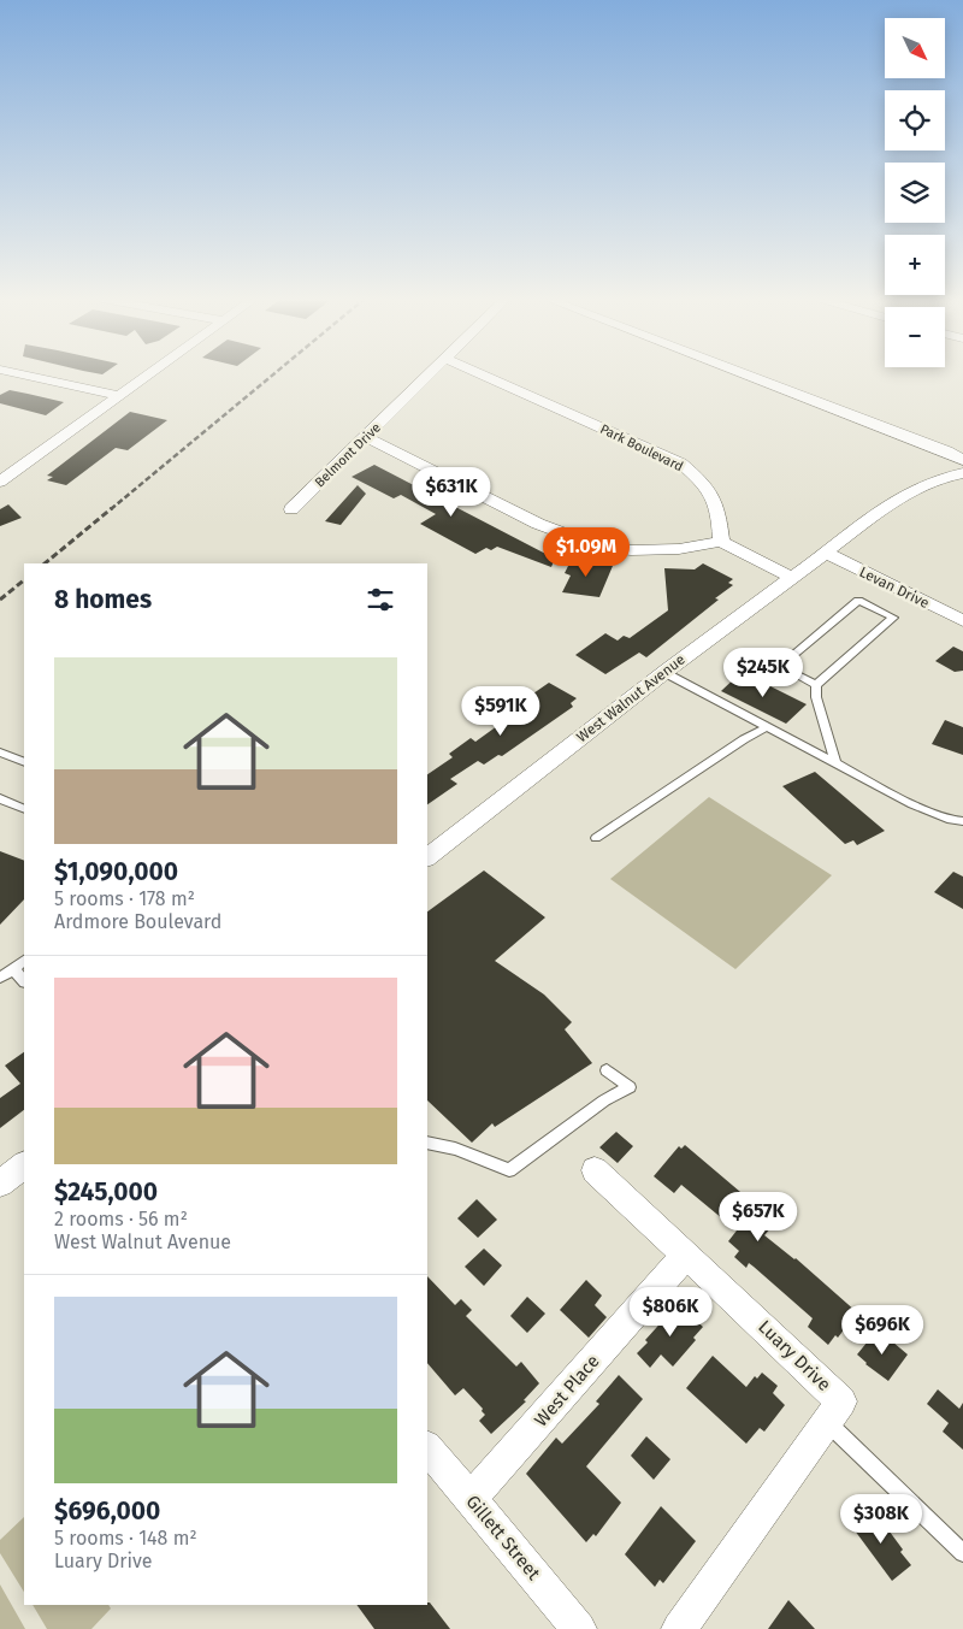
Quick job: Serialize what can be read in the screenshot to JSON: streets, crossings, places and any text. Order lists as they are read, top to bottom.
{
  "streets": {
    "street": [
      "Park Boulevard",
      "Belmont Drive",
      "Levan Drive",
      "West Walnut Avenue",
      "Luary Drive",
      "West Place",
      "Gillett Street"
    ]
  },
  "crossings": [
    ["Levan Drive", "West Walnut Avenue"],
    ["Luary Drive", "West Place"],
    ["West Place", "Gillett Street"]
  ],
  "north": "bottom right",
  "page": {
    "map_buttons": ["+", "−"],
    "price": [
      "$631K",
      "$1.09M",
      "$245K",
      "$591K",
      "$657K",
      "$806K",
      "$696K",
      "$308K"
    ],
    "heading": "8 homes",
    "list": [
      {
        "name": "$1,090,000",
        "note": "5 rooms · 178 m² · Ardmore Boulevard"
      },
      {
        "name": "$245,000",
        "note": "2 rooms · 56 m² · West Walnut Avenue"
      },
      {
        "name": "$696,000",
        "note": "5 rooms · 148 m² · Luary Drive"
      }
    ]
  }
}
